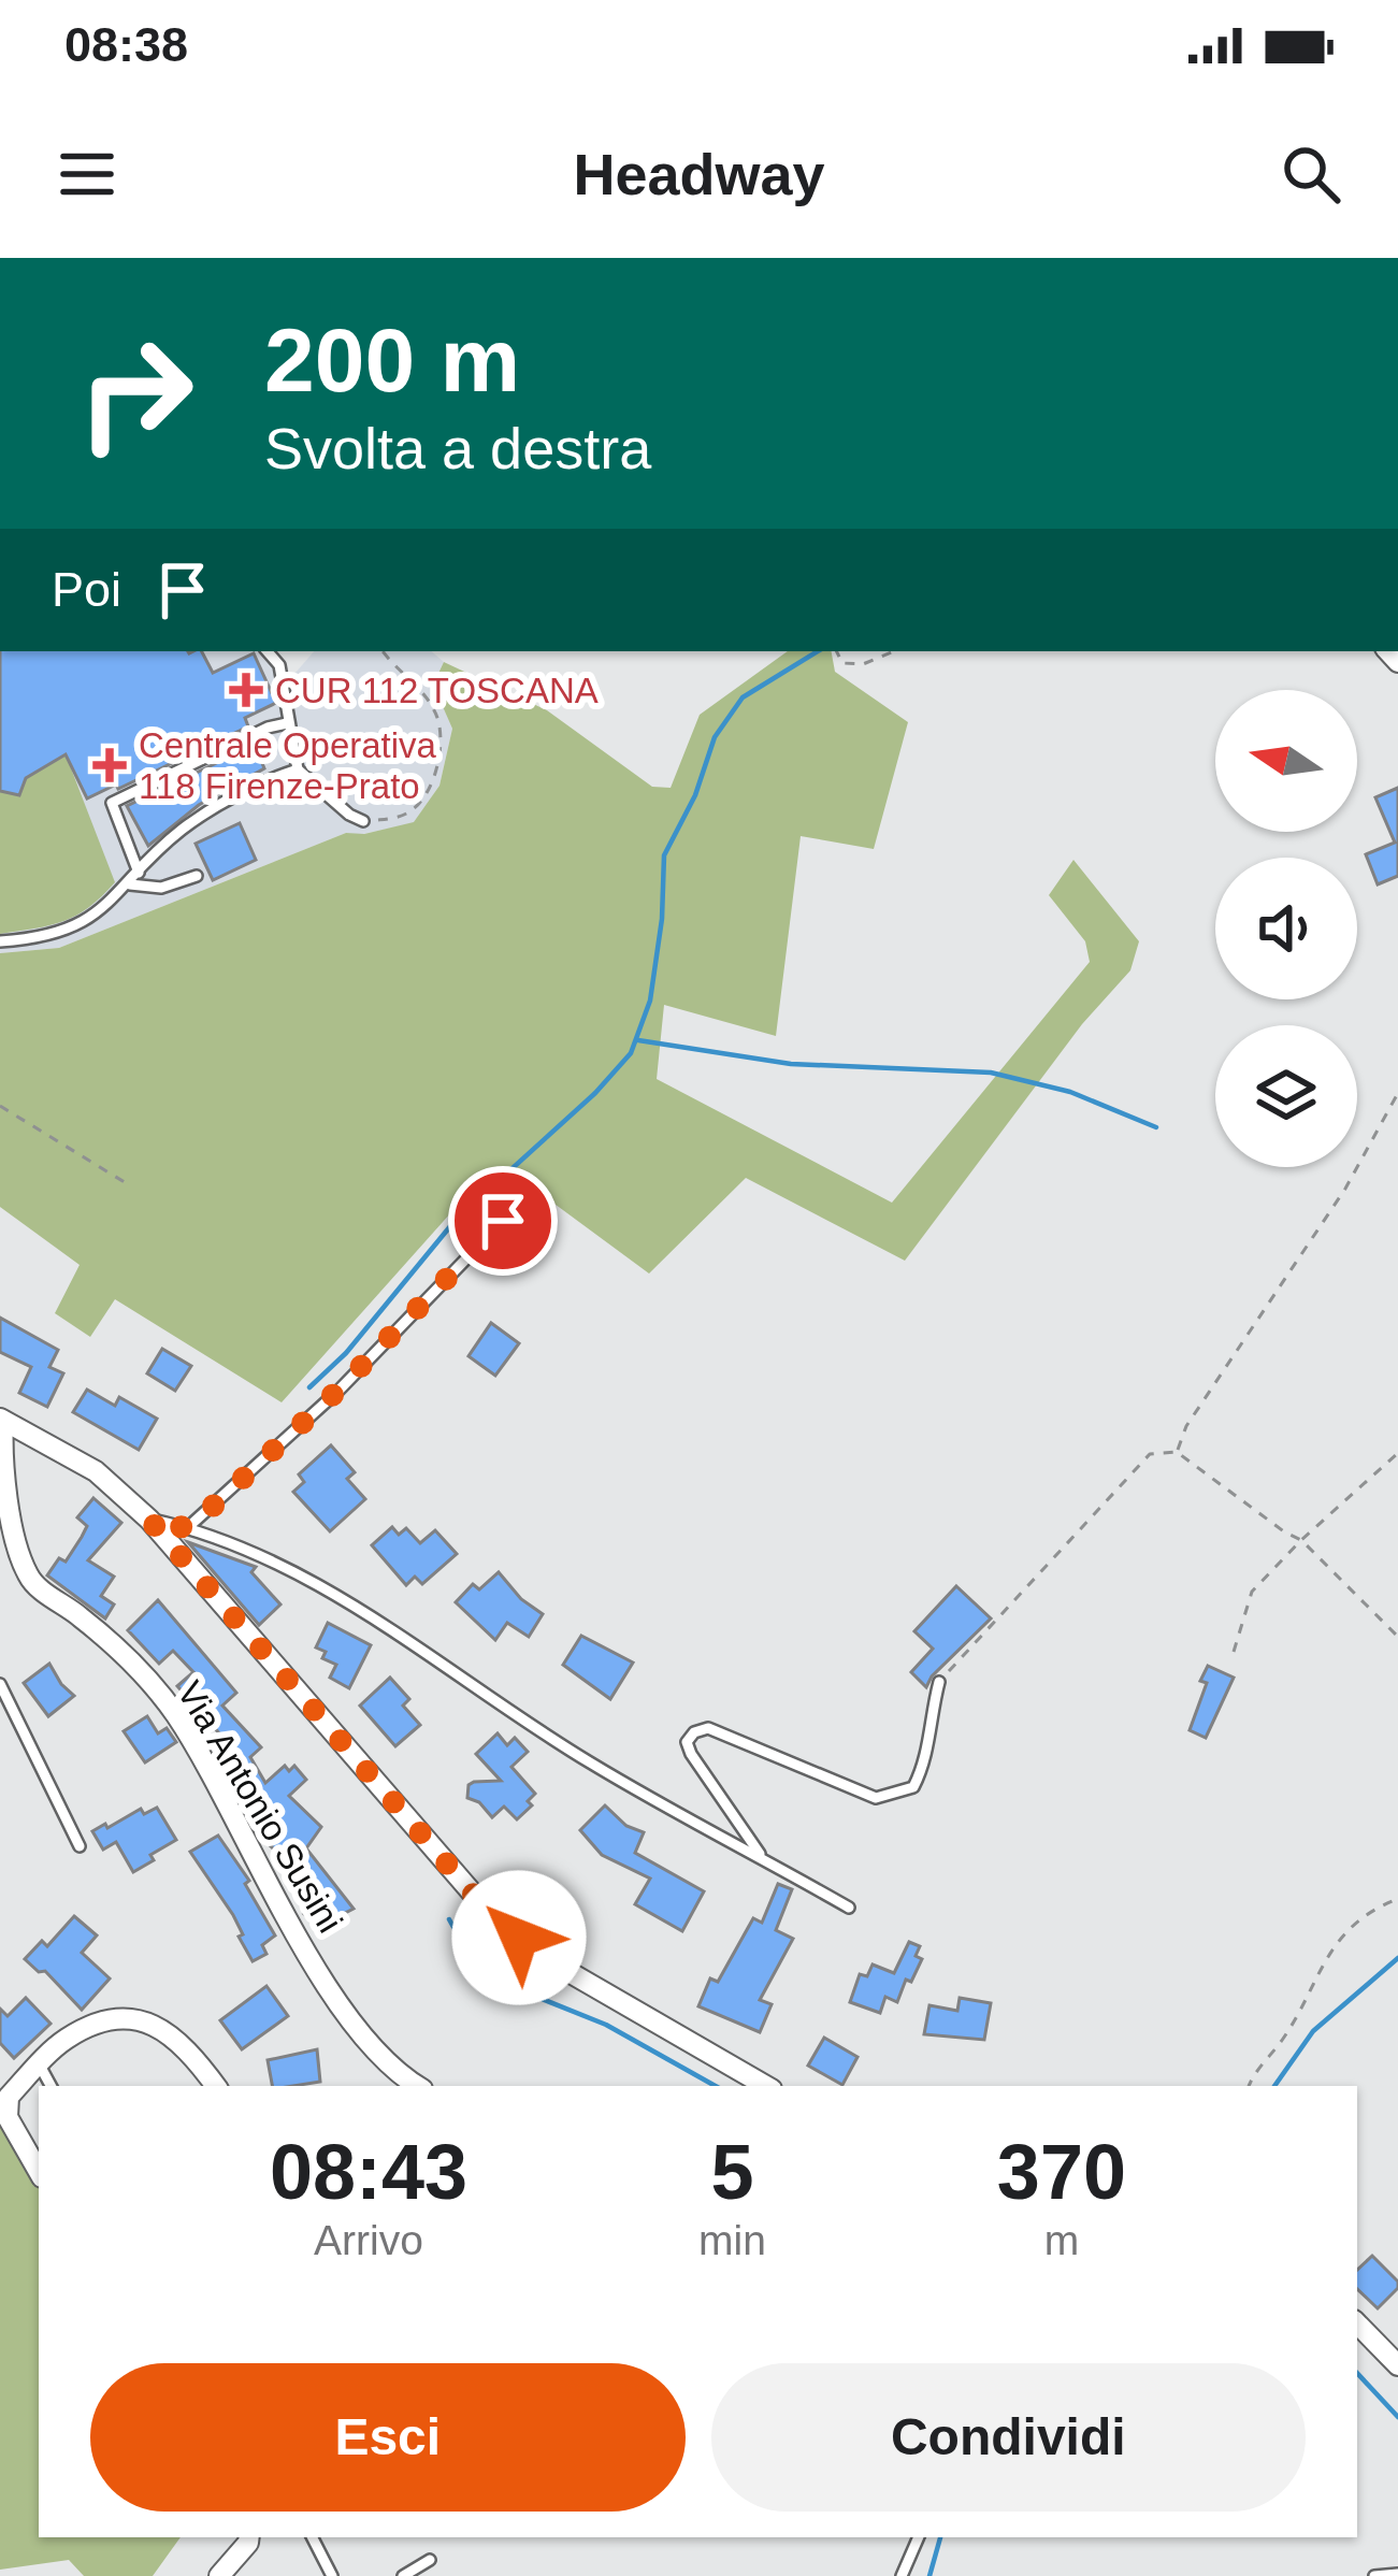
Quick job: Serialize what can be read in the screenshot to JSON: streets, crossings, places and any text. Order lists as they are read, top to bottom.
{
  "streets": {
    "street": ["Via Antonio Susini"]
  },
  "places": {
    "health": ["CUR 112 TOSCANA", "Centrale Operativa 118 Firenze-Prato"]
  },
  "north": "left",
  "page": {
    "status": "08:38",
    "header": "Headway",
    "turn": ["200 m", "Svolta a destra"],
    "then": "Poi",
    "eta": [
      "08:43",
      "Arrivo",
      "5",
      "min",
      "370",
      "m"
    ],
    "buttons": ["Esci", "Condividi"]
  }
}
